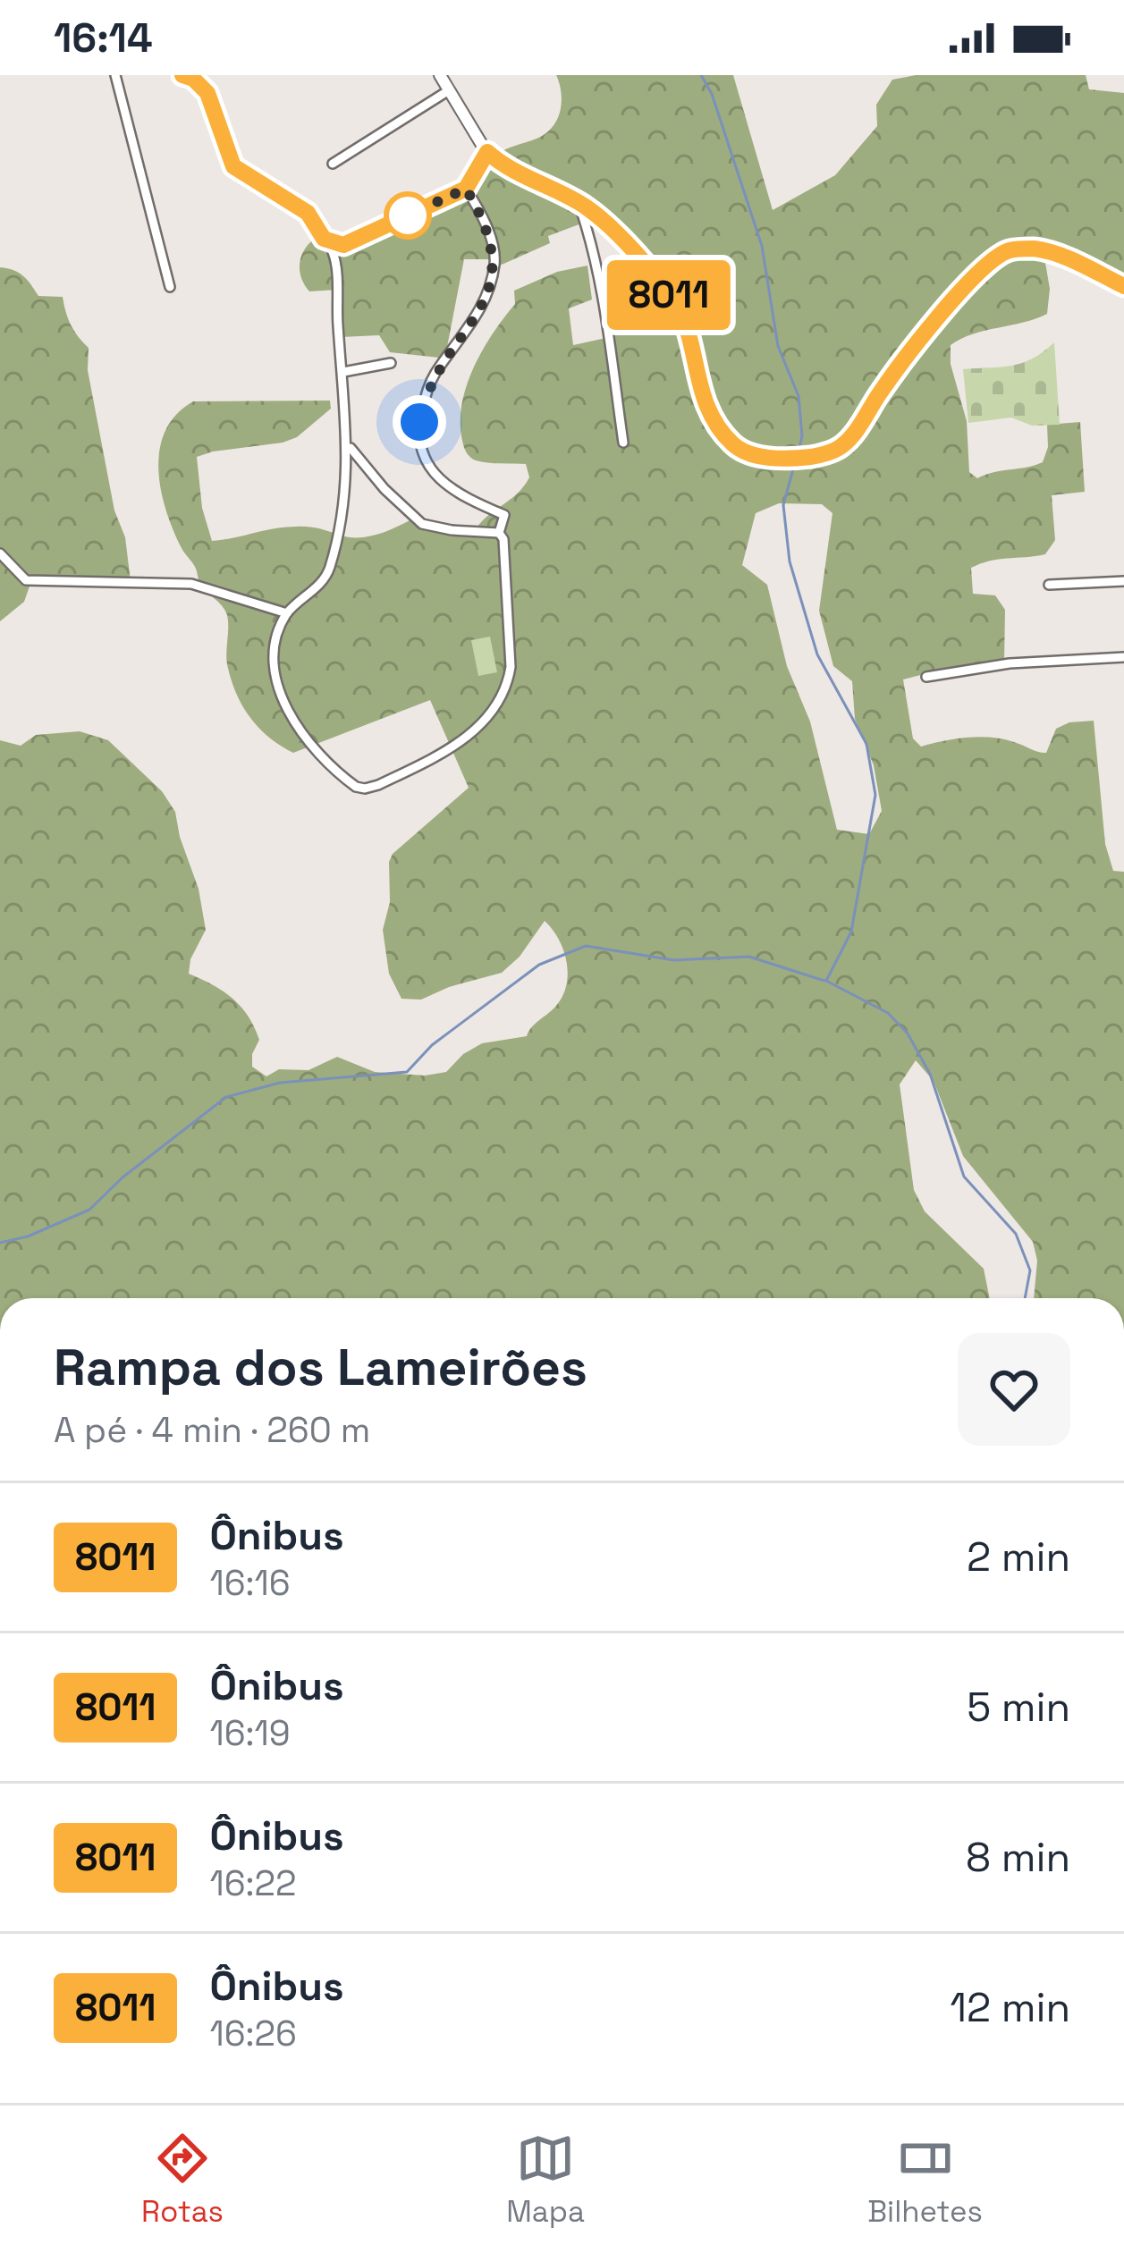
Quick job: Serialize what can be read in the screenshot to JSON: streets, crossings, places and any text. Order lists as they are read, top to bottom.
{
  "lines": ["bus line 8011"],
  "page": {
    "status": "16:14",
    "on_map": "8011",
    "heading": ["Rampa dos Lameirões", "A pé · 4 min · 260 m"],
    "list": [
      {
        "mark": "8011",
        "name": "Ônibus",
        "note": "16:16",
        "value": "2 min"
      },
      {
        "mark": "8011",
        "name": "Ônibus",
        "note": "16:19",
        "value": "5 min"
      },
      {
        "mark": "8011",
        "name": "Ônibus",
        "note": "16:22",
        "value": "8 min"
      },
      {
        "mark": "8011",
        "name": "Ônibus",
        "note": "16:26",
        "value": "12 min"
      }
    ],
    "tabs": ["Rotas", "Mapa", "Bilhetes"]
  }
}
